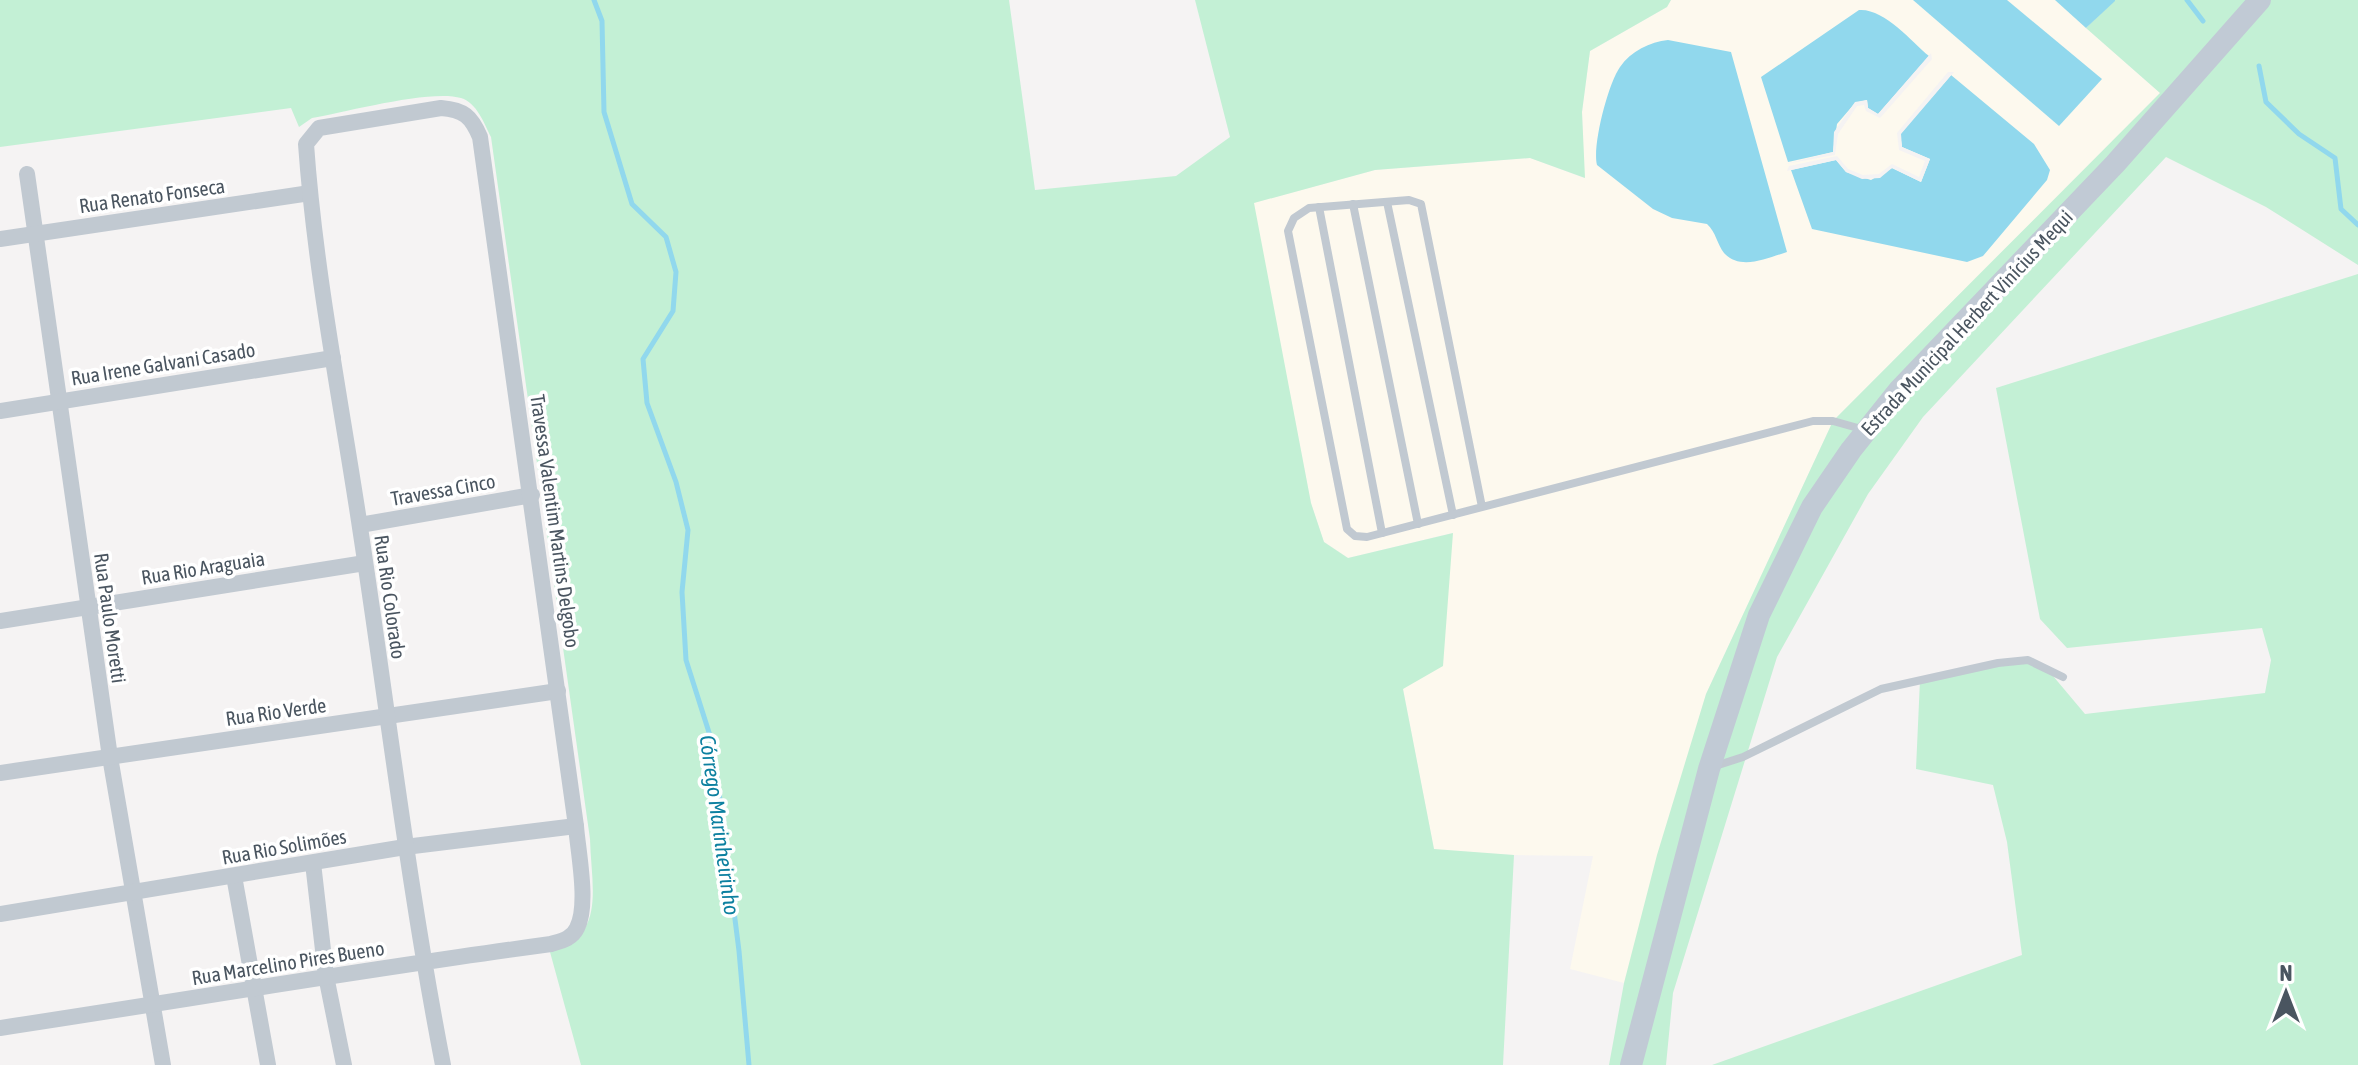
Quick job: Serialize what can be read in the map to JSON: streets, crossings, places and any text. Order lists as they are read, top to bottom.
{
  "streets": {
    "main road": ["Estrada Municipal Herbert Vinícius Mequi"],
    "street": [
      "Rua Renato Fonseca",
      "Rua Irene Galvani Casado",
      "Travessa Cinco",
      "Travessa Valentim Martins Delgobo",
      "Rua Rio Araguaia",
      "Rua Rio Colorado",
      "Rua Paulo Moretti",
      "Rua Rio Verde",
      "Rua Rio Solimões",
      "Rua Marcelino Pires Bueno"
    ]
  },
  "crossings": [
    ["Rua Renato Fonseca", "Rua Rio Colorado"],
    ["Rua Renato Fonseca", "Rua Paulo Moretti"],
    ["Rua Irene Galvani Casado", "Rua Rio Colorado"],
    ["Rua Irene Galvani Casado", "Rua Paulo Moretti"],
    ["Travessa Cinco", "Travessa Valentim Martins Delgobo"],
    ["Travessa Cinco", "Rua Rio Colorado"],
    ["Travessa Valentim Martins Delgobo", "Rua Rio Colorado"],
    ["Travessa Valentim Martins Delgobo", "Rua Rio Verde"],
    ["Travessa Valentim Martins Delgobo", "Rua Rio Solimões"],
    ["Travessa Valentim Martins Delgobo", "Rua Marcelino Pires Bueno"],
    ["Rua Rio Araguaia", "Rua Rio Colorado"],
    ["Rua Rio Araguaia", "Rua Paulo Moretti"],
    ["Rua Rio Colorado", "Rua Rio Verde"],
    ["Rua Rio Colorado", "Rua Rio Solimões"],
    ["Rua Rio Colorado", "Rua Marcelino Pires Bueno"],
    ["Rua Paulo Moretti", "Rua Rio Verde"],
    ["Rua Paulo Moretti", "Rua Rio Solimões"],
    ["Rua Paulo Moretti", "Rua Marcelino Pires Bueno"]
  ],
  "water": ["Córrego Marinheirinho"],
  "north": "top"
}
